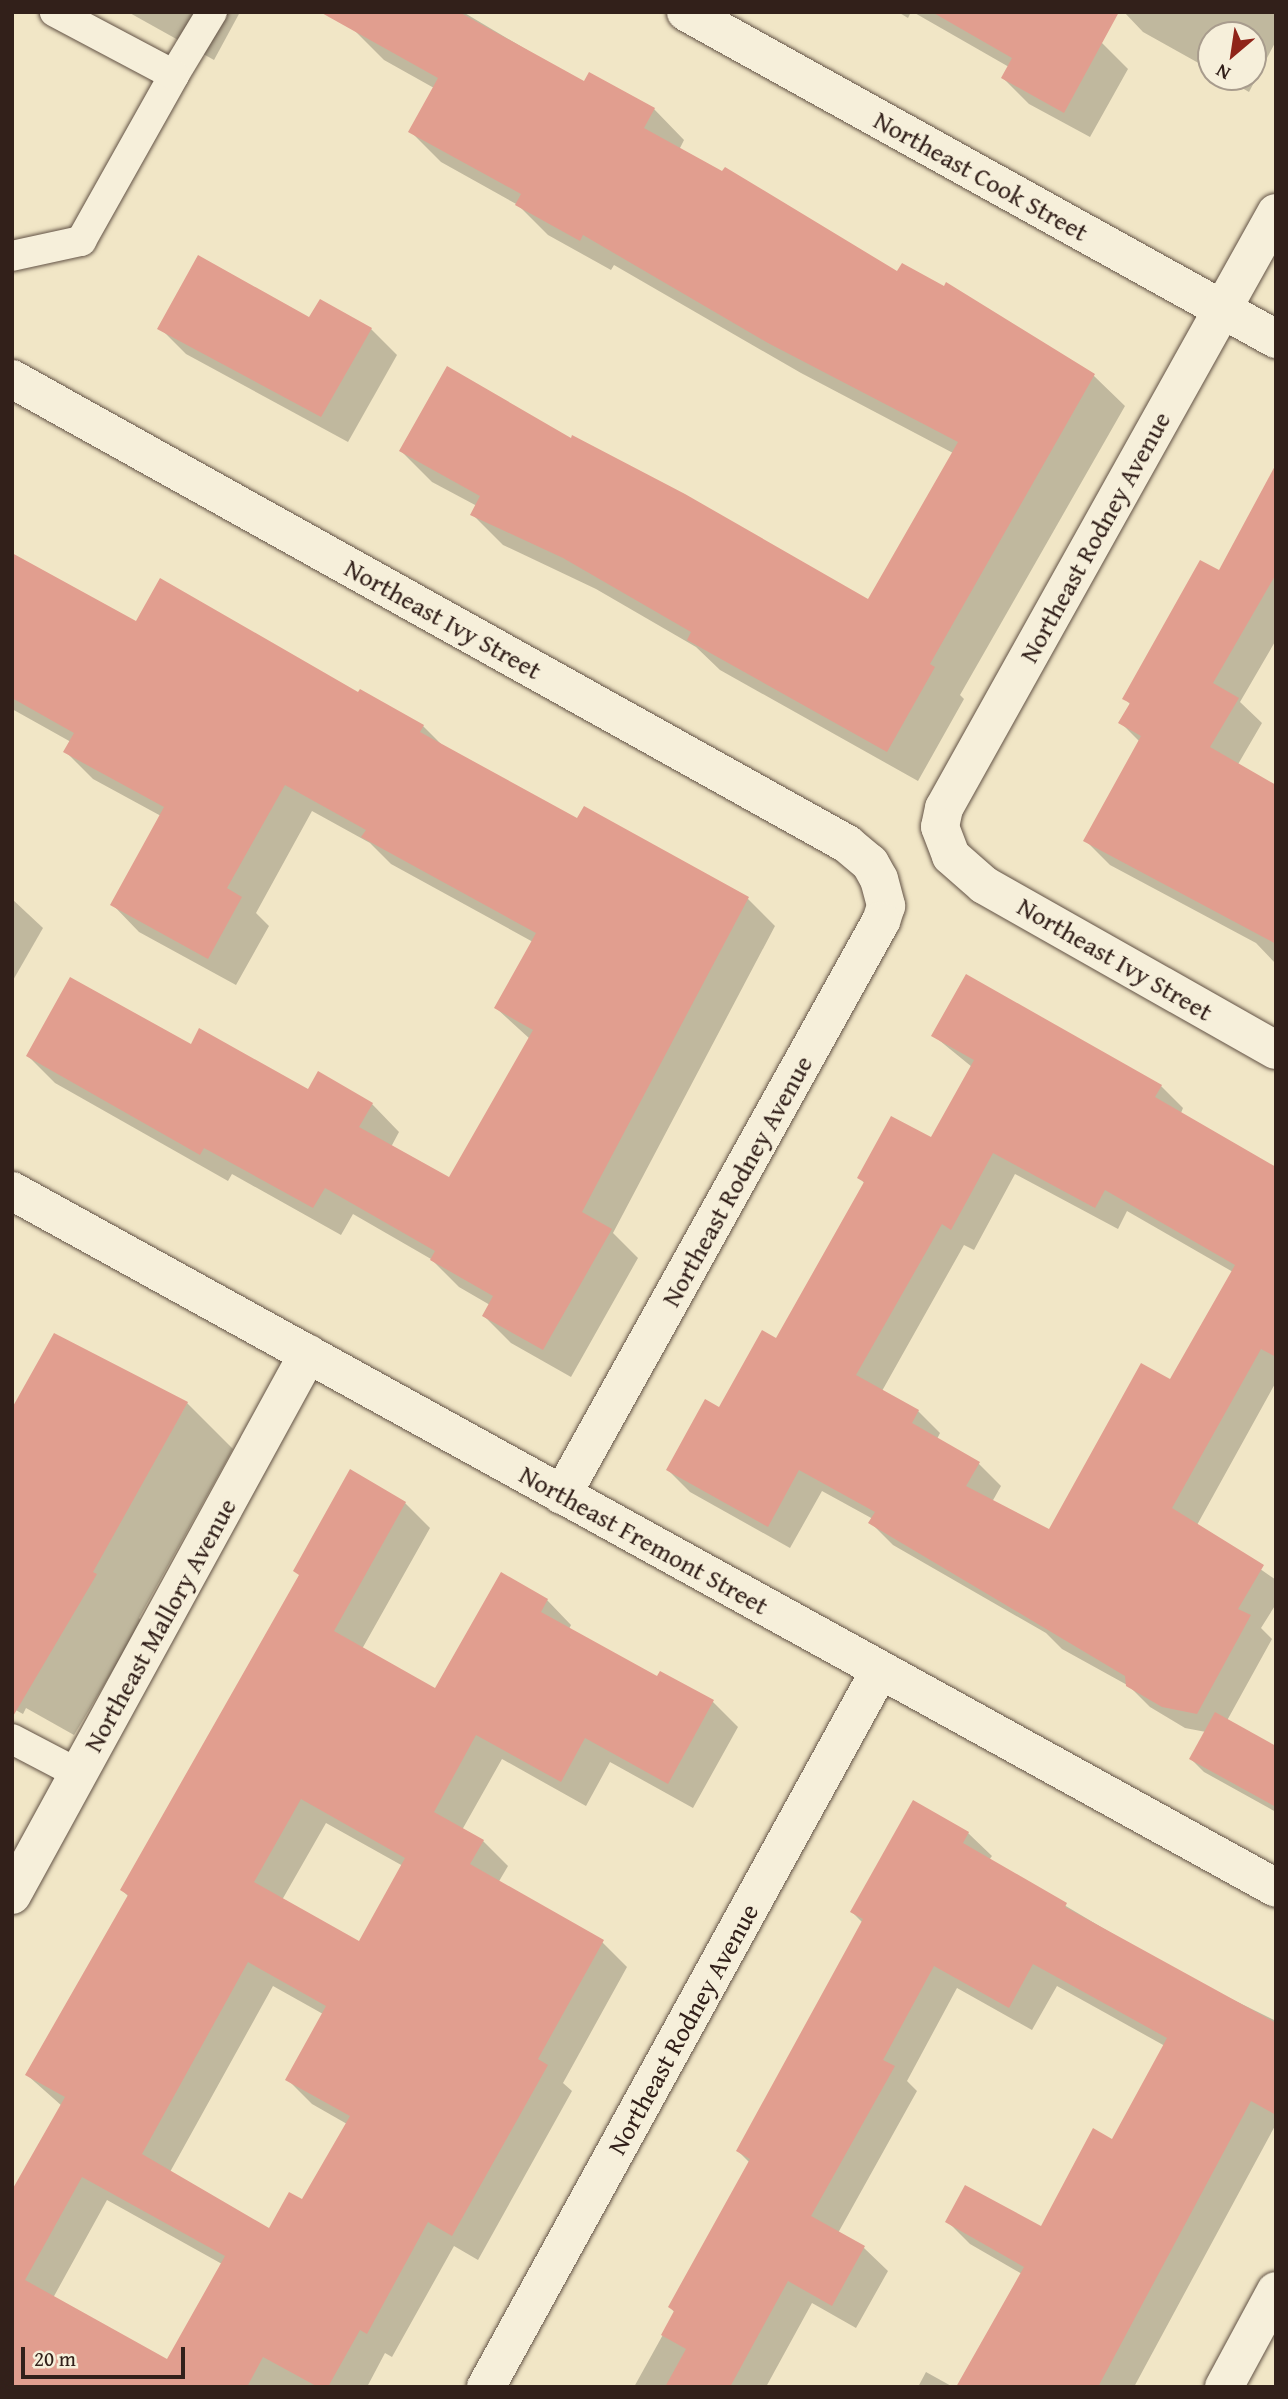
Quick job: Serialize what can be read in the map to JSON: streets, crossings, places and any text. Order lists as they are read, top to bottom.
{
  "streets": {
    "street": [
      "Northeast Cook Street",
      "Northeast Rodney Avenue",
      "Northeast Ivy Street",
      "Northeast Fremont Street",
      "Northeast Mallory Avenue"
    ]
  },
  "crossings": [
    ["Northeast Cook Street", "Northeast Rodney Avenue"],
    ["Northeast Rodney Avenue", "Northeast Ivy Street"],
    ["Northeast Rodney Avenue", "Northeast Fremont Street"],
    ["Northeast Fremont Street", "Northeast Mallory Avenue"]
  ],
  "scale_bar": "20 m",
  "north": "bottom left"
}
